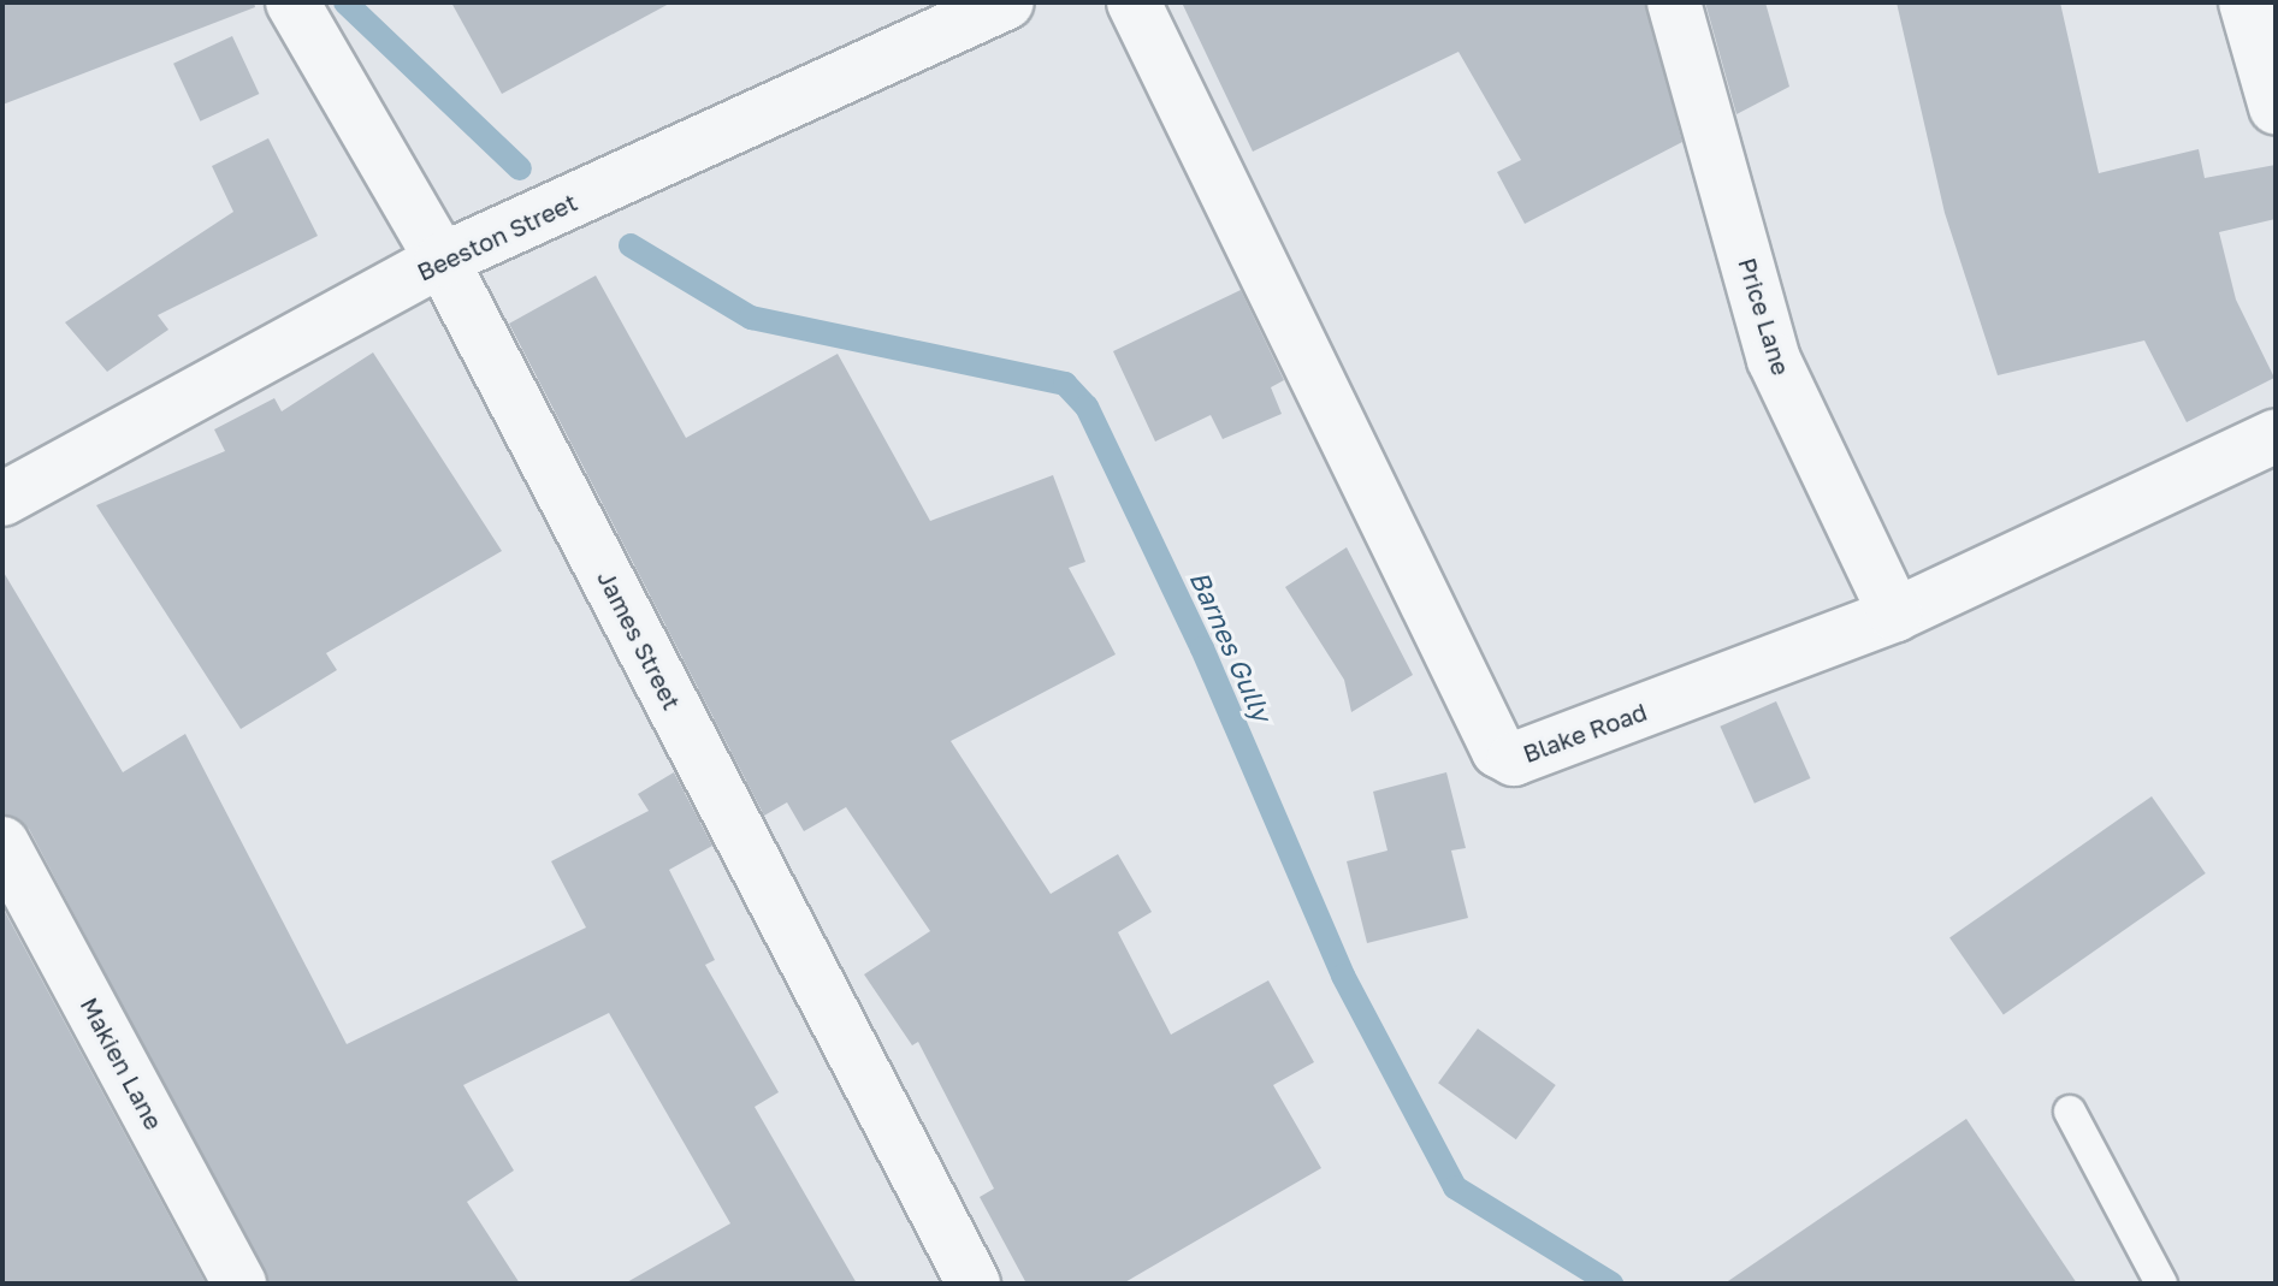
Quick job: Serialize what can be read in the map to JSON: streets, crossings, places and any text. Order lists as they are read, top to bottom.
{
  "streets": {
    "street": [
      "Beeston Street",
      "Price Lane",
      "James Street",
      "Blake Road",
      "Makien Lane"
    ]
  },
  "crossings": [
    ["Beeston Street", "James Street"],
    ["Price Lane", "Blake Road"]
  ],
  "water": ["Barnes Gully"]
}
